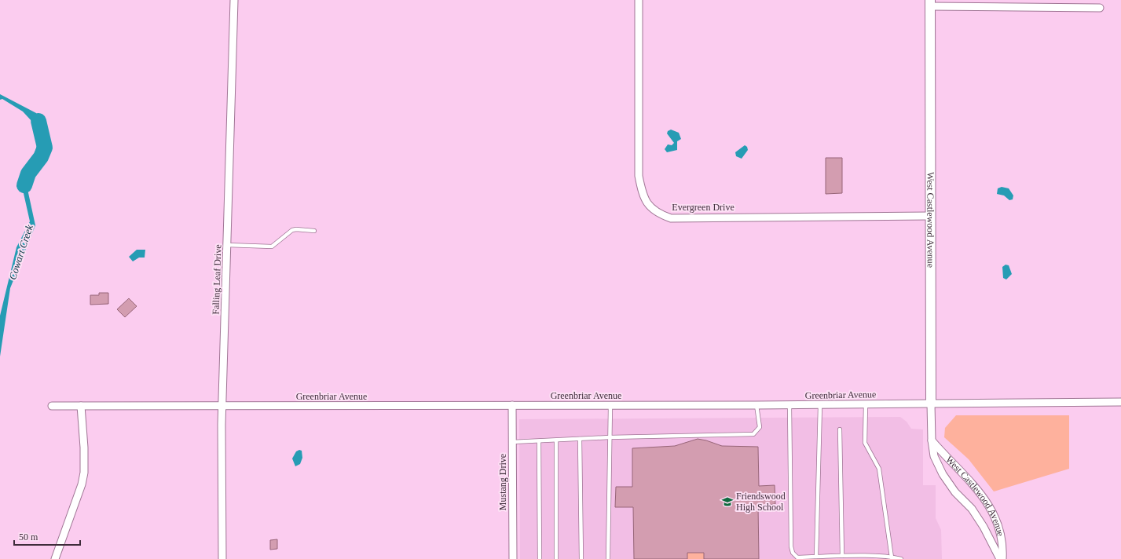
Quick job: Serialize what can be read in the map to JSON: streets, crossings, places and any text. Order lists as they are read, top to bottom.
{
  "streets": {
    "street": [
      "Evergreen Drive",
      "West Castlewood Avenue",
      "Falling Leaf Drive",
      "Greenbriar Avenue",
      "Mustang Drive"
    ]
  },
  "crossings": [
    ["Evergreen Drive", "West Castlewood Avenue"],
    ["West Castlewood Avenue", "Greenbriar Avenue"],
    ["Falling Leaf Drive", "Greenbriar Avenue"],
    ["Greenbriar Avenue", "Mustang Drive"]
  ],
  "water": ["Cowart Creek"],
  "places": {
    "school or university": ["Friendswood High School"]
  },
  "scale_bar": "50 m"
}
